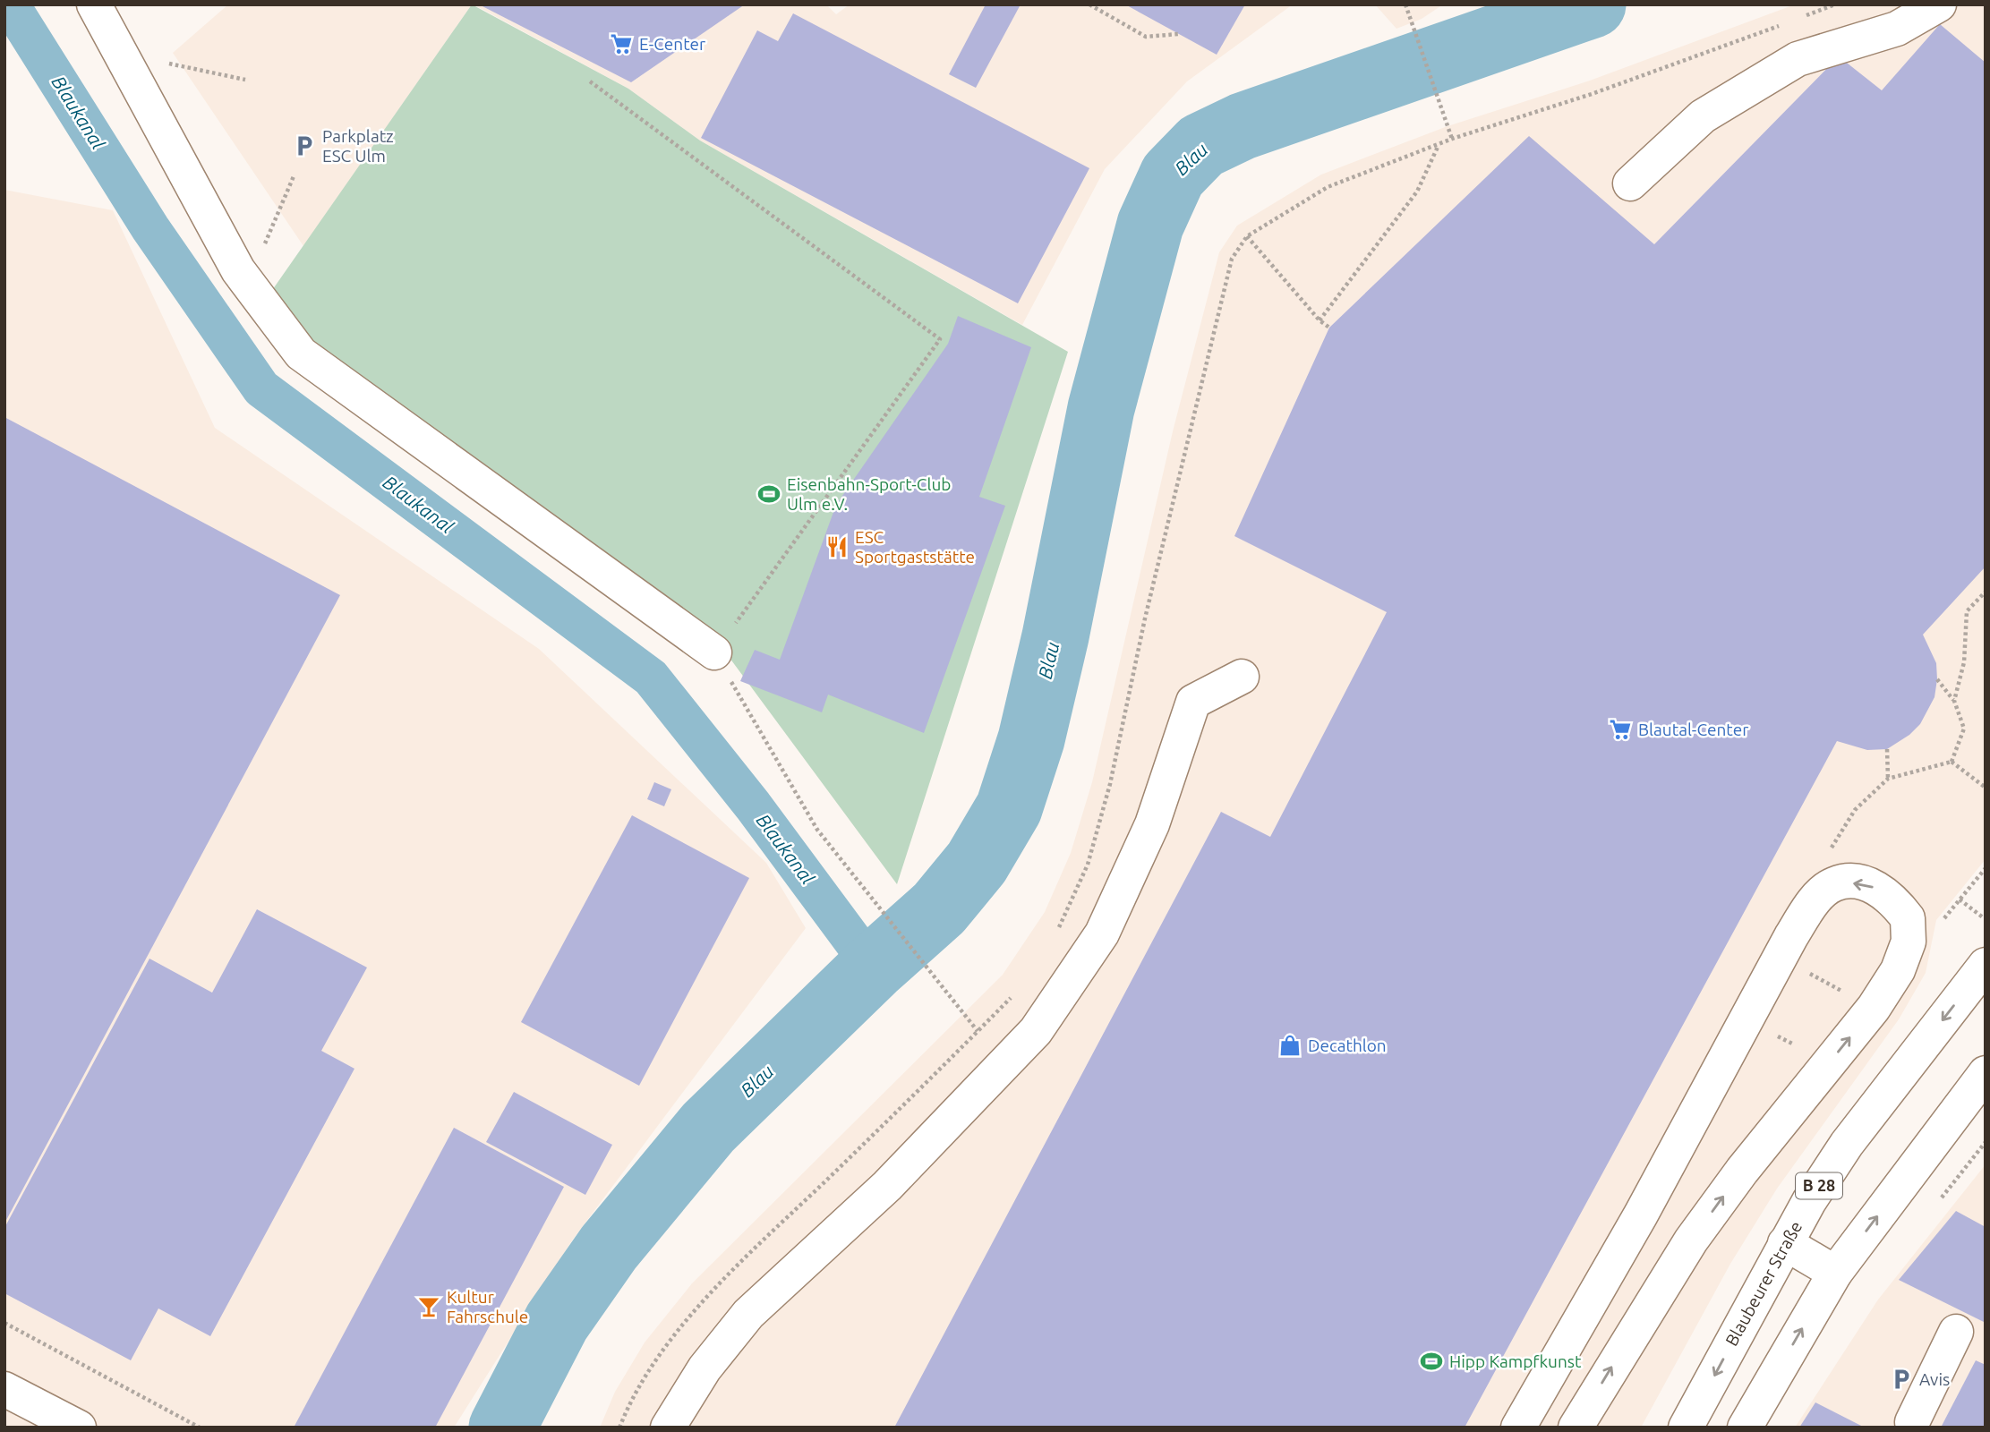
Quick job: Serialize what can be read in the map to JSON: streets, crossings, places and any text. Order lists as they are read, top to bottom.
{
  "streets": {
    "main road": ["B 28", "Blaubeurer Straße"]
  },
  "water": ["Blaukanal", "Blau"],
  "places": {
    "supermarket": ["E-Center", "Blautal-Center"],
    "parking": ["Parkplatz ESC Ulm", "Avis"],
    "sports": ["Eisenbahn-Sport-Club Ulm e.V.", "Hipp Kampfkunst"],
    "restaurant": ["ESC Sportgaststätte"],
    "shop": ["Decathlon"],
    "bar": ["Kultur Fahrschule"]
  }
}
